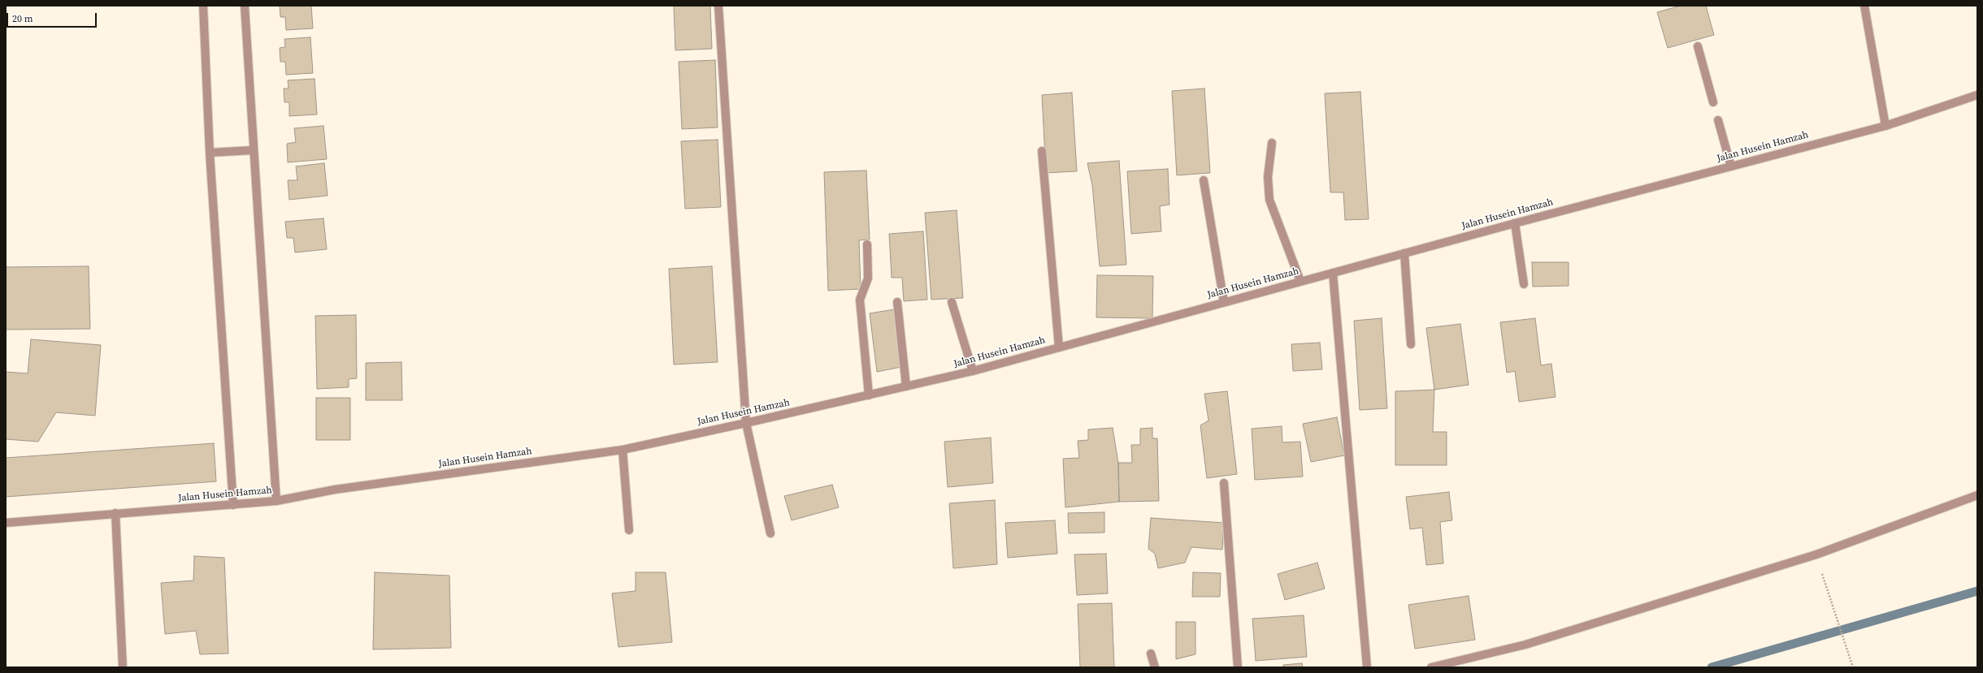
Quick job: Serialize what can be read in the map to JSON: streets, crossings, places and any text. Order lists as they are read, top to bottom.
{
  "streets": {
    "street": ["Jalan Husein Hamzah"]
  },
  "scale_bar": "20 m"
}
